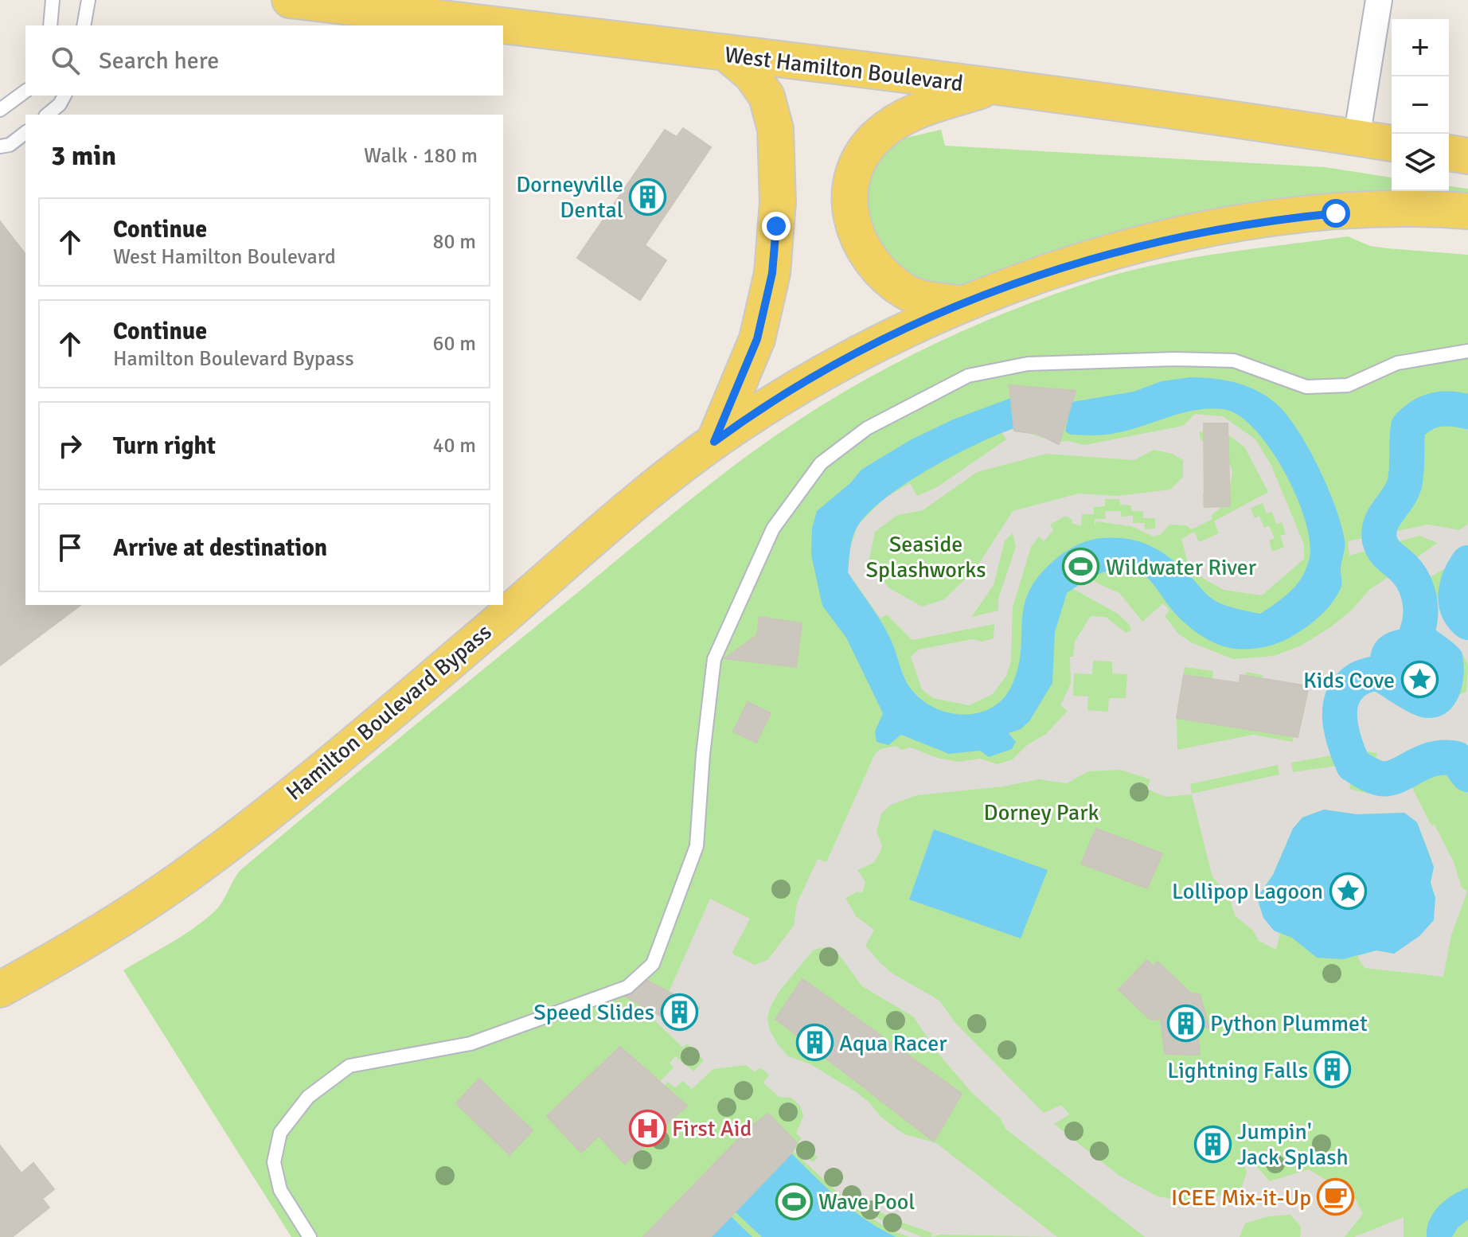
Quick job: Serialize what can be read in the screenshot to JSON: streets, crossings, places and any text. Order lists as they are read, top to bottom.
{
  "streets": {
    "main road": ["West Hamilton Boulevard", "Hamilton Boulevard Bypass"]
  },
  "parks": ["Seaside Splashworks", "Dorney Park"],
  "places": {
    "building": [
      "Dorneyville Dental",
      "Speed Slides",
      "Python Plummet",
      "Aqua Racer",
      "Lightning Falls",
      "Jumpin' Jack Splash"
    ],
    "sports": ["Wildwater River", "Wave Pool"],
    "place": ["Kids Cove", "Lollipop Lagoon"],
    "hospital": ["First Aid"],
    "cafe": ["ICEE Mix-it-Up"]
  },
  "page": {
    "map_buttons": ["+", "−"],
    "search": "Search here",
    "heading": ["3 min", "Walk · 180 m"],
    "list": [
      ["Continue", "West Hamilton Boulevard", "80 m"],
      ["Continue", "Hamilton Boulevard Bypass", "60 m"],
      ["Turn right", "40 m"],
      "Arrive at destination"
    ]
  }
}
